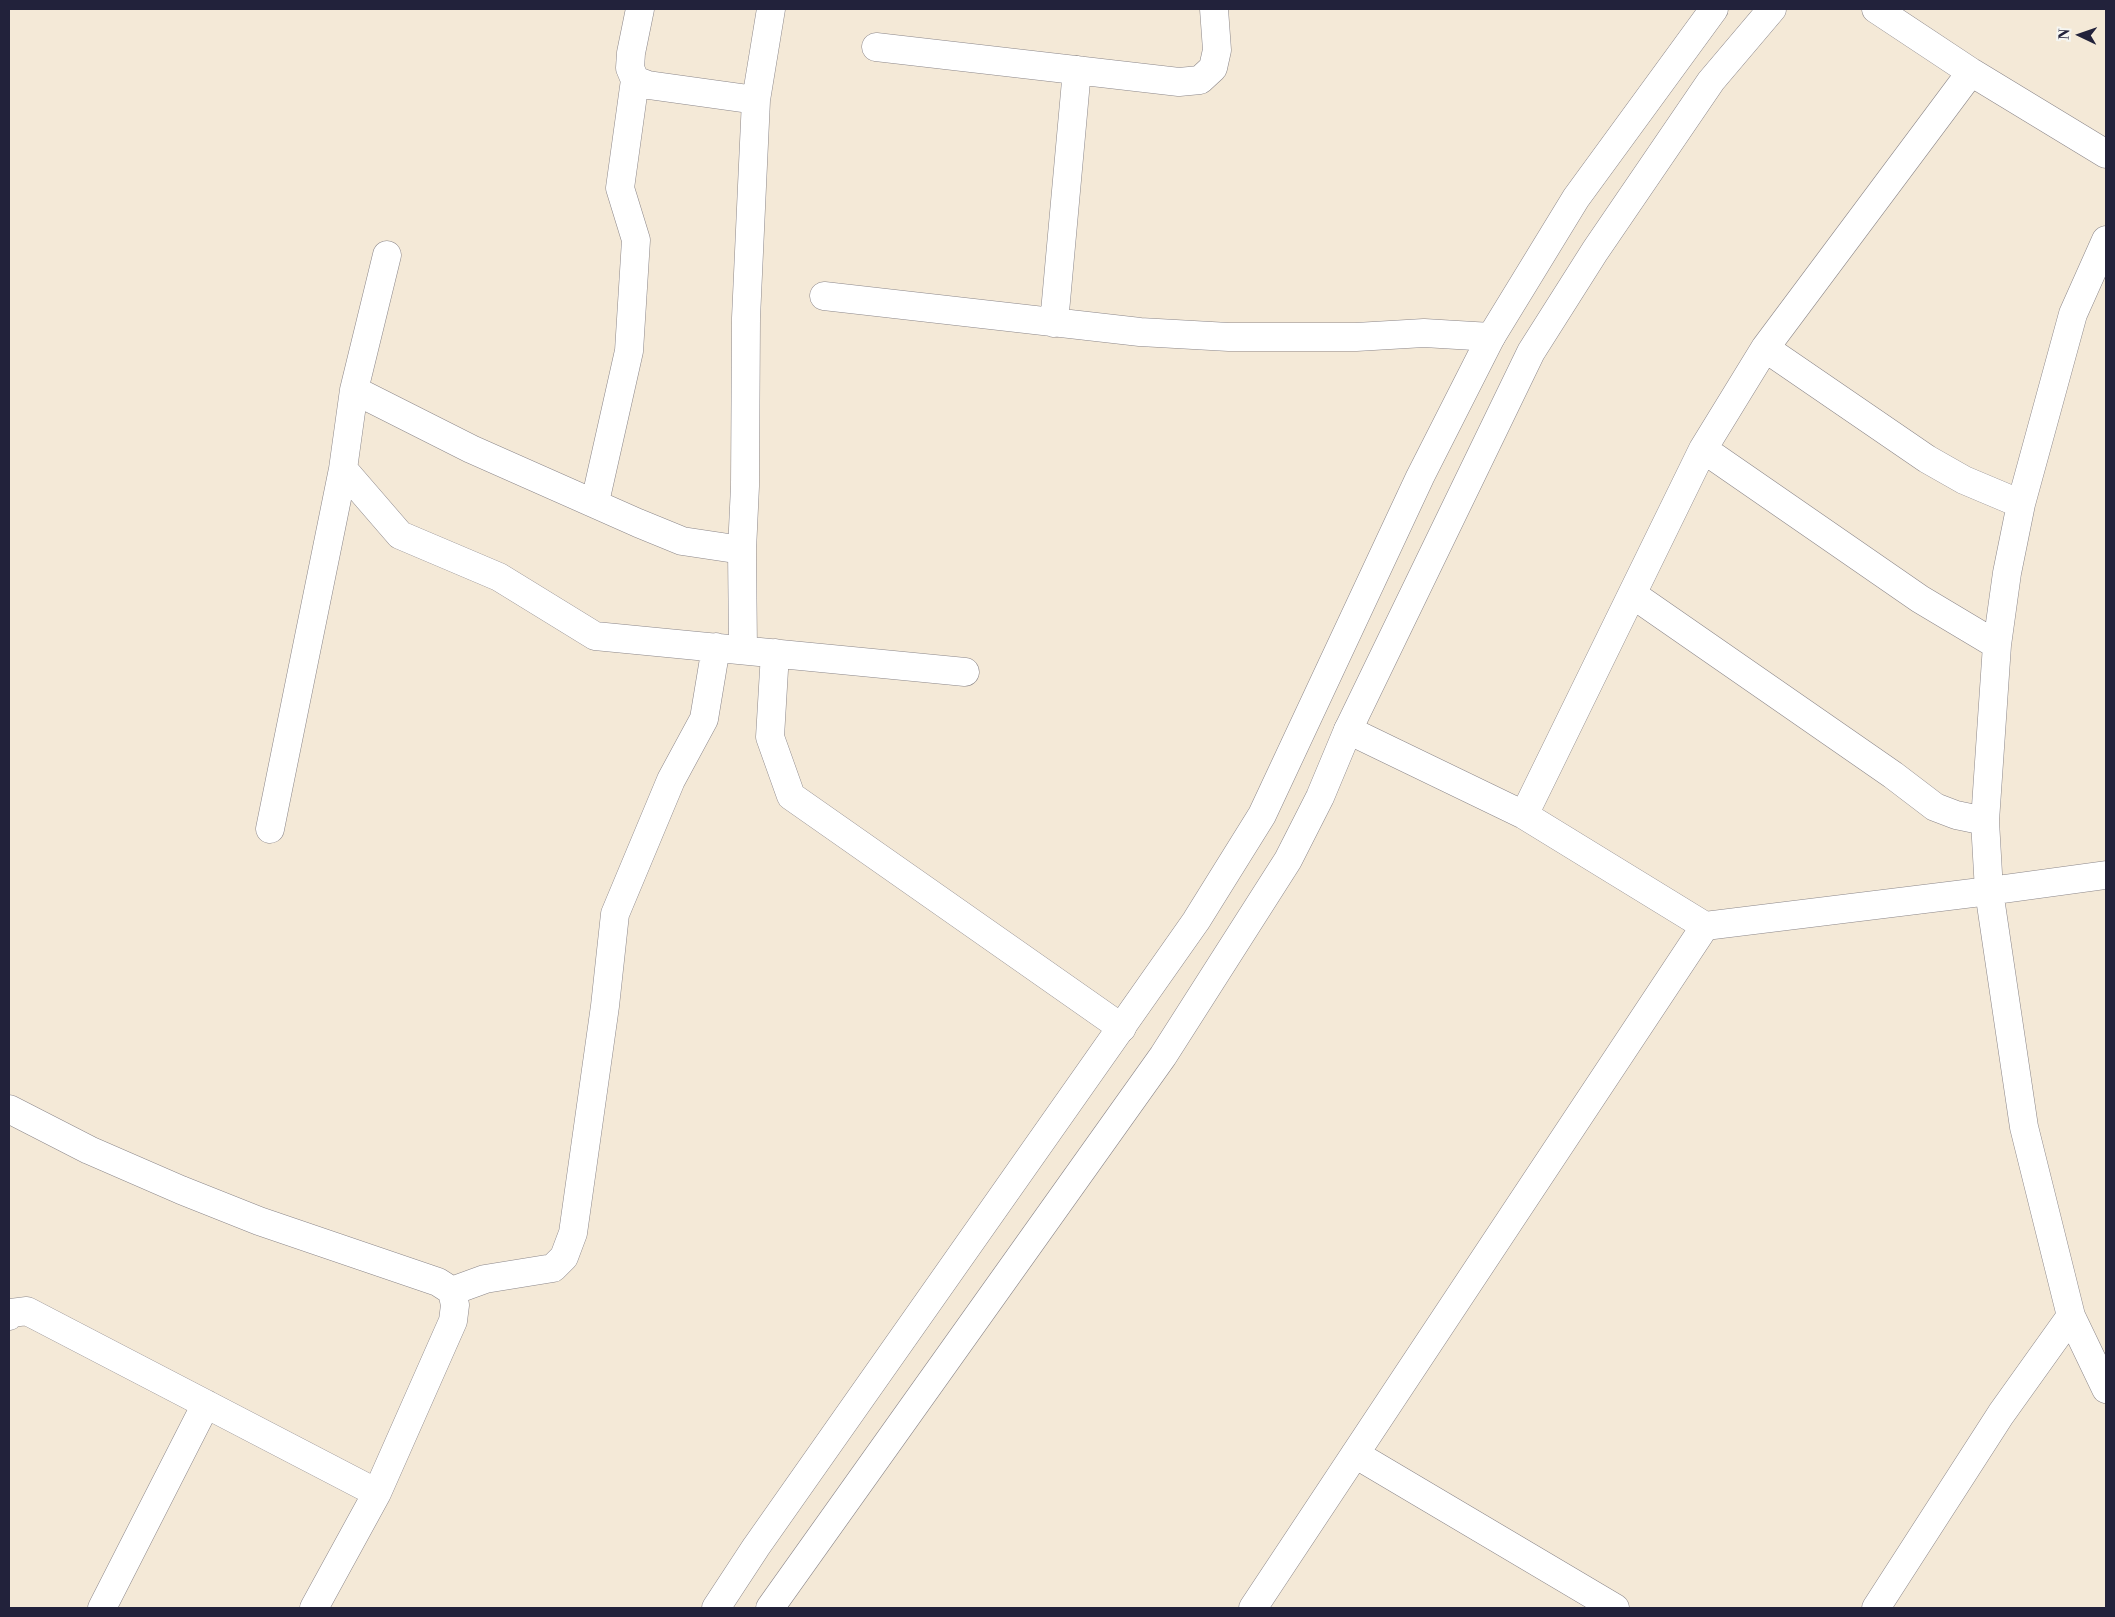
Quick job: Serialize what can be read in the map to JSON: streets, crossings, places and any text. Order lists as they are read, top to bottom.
{
  "north": "left"
}
